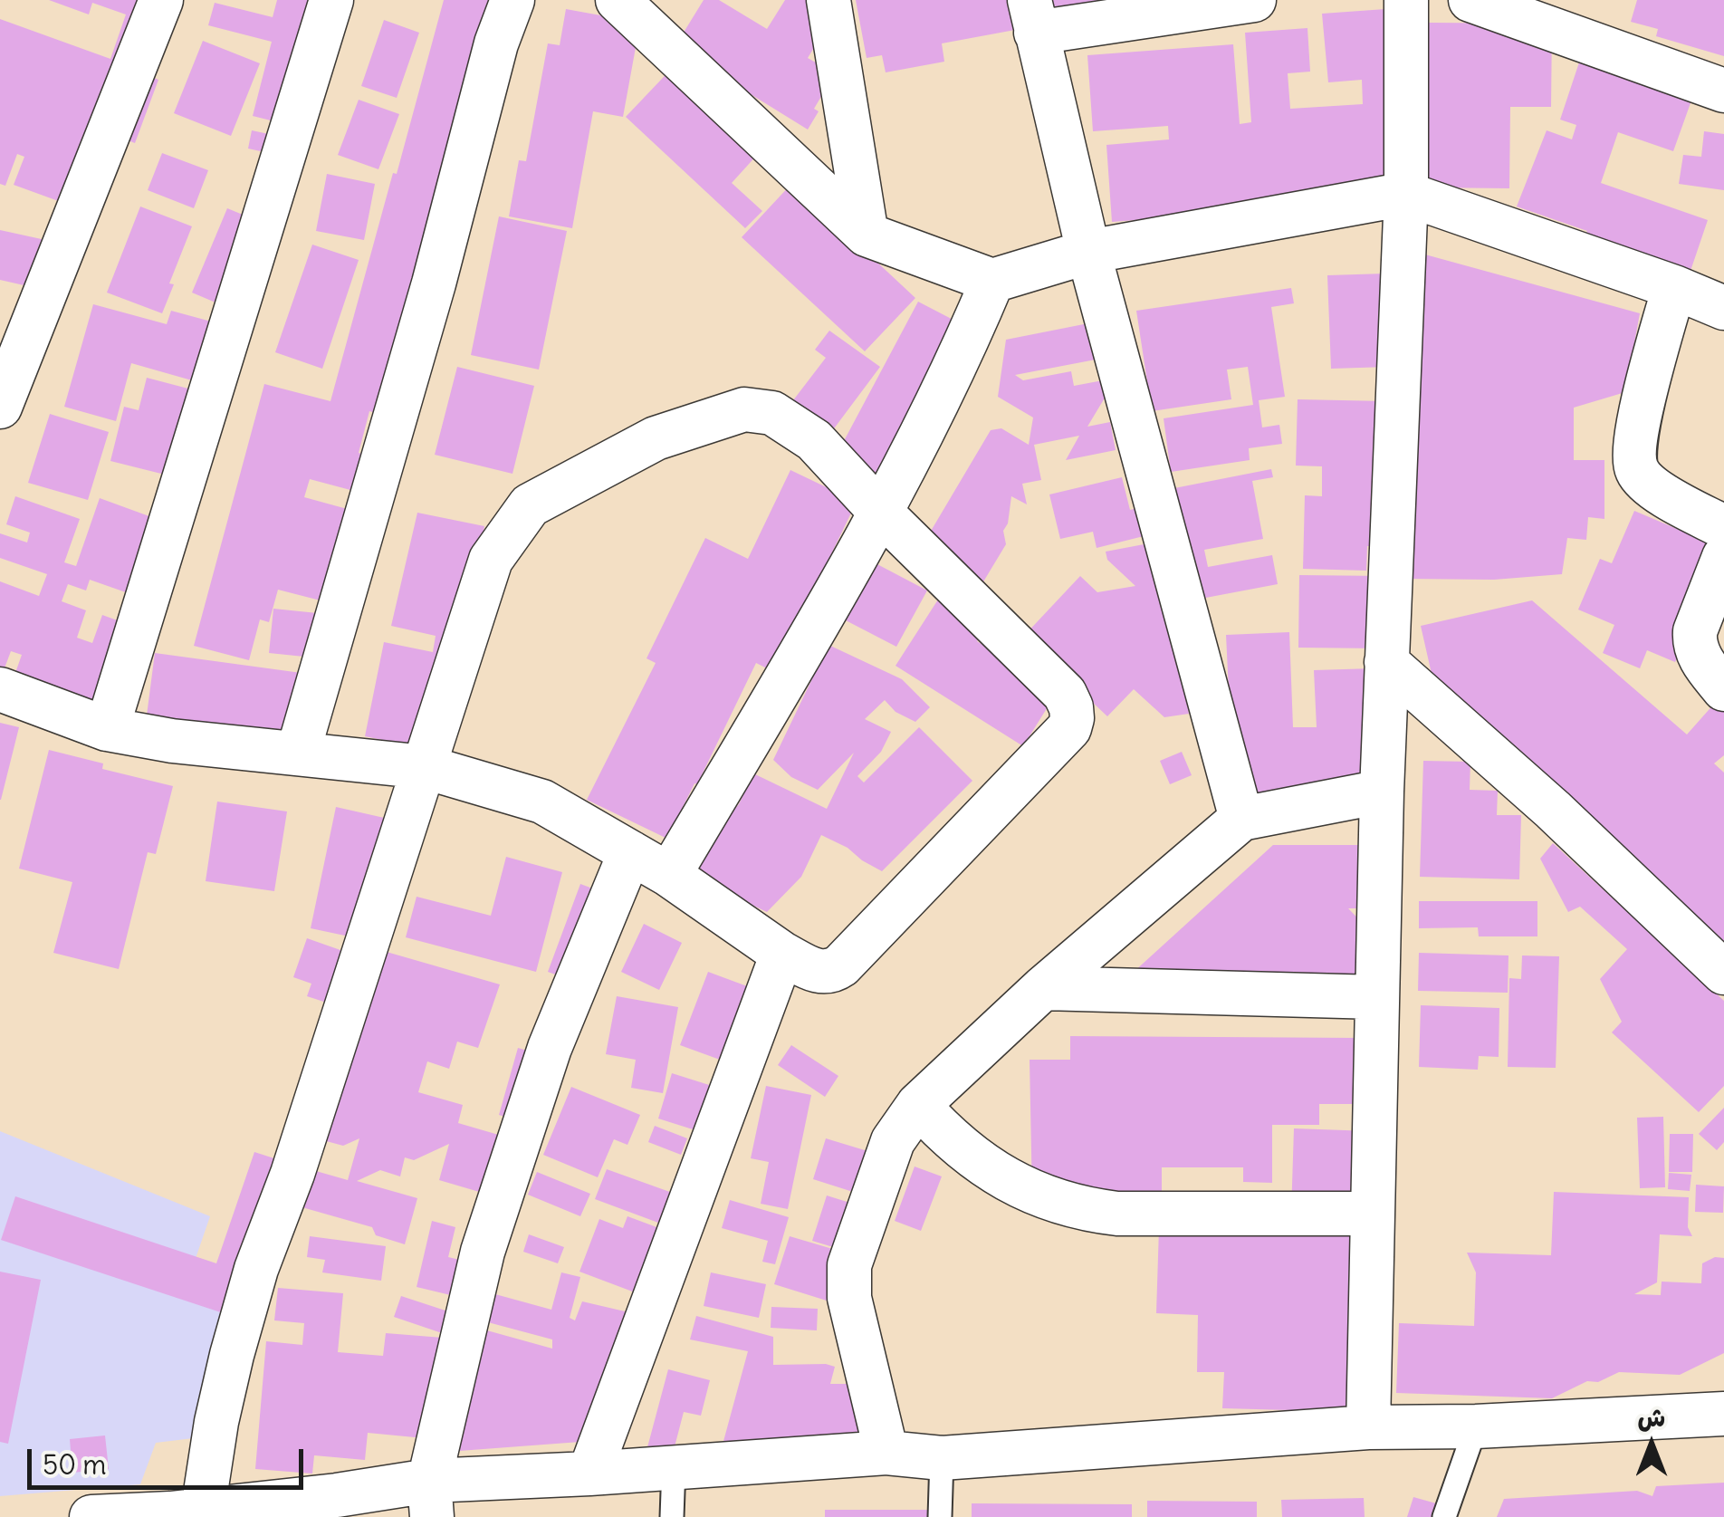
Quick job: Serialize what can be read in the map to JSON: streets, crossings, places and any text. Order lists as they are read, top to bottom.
{
  "scale_bar": "50 m",
  "north": "top"
}
